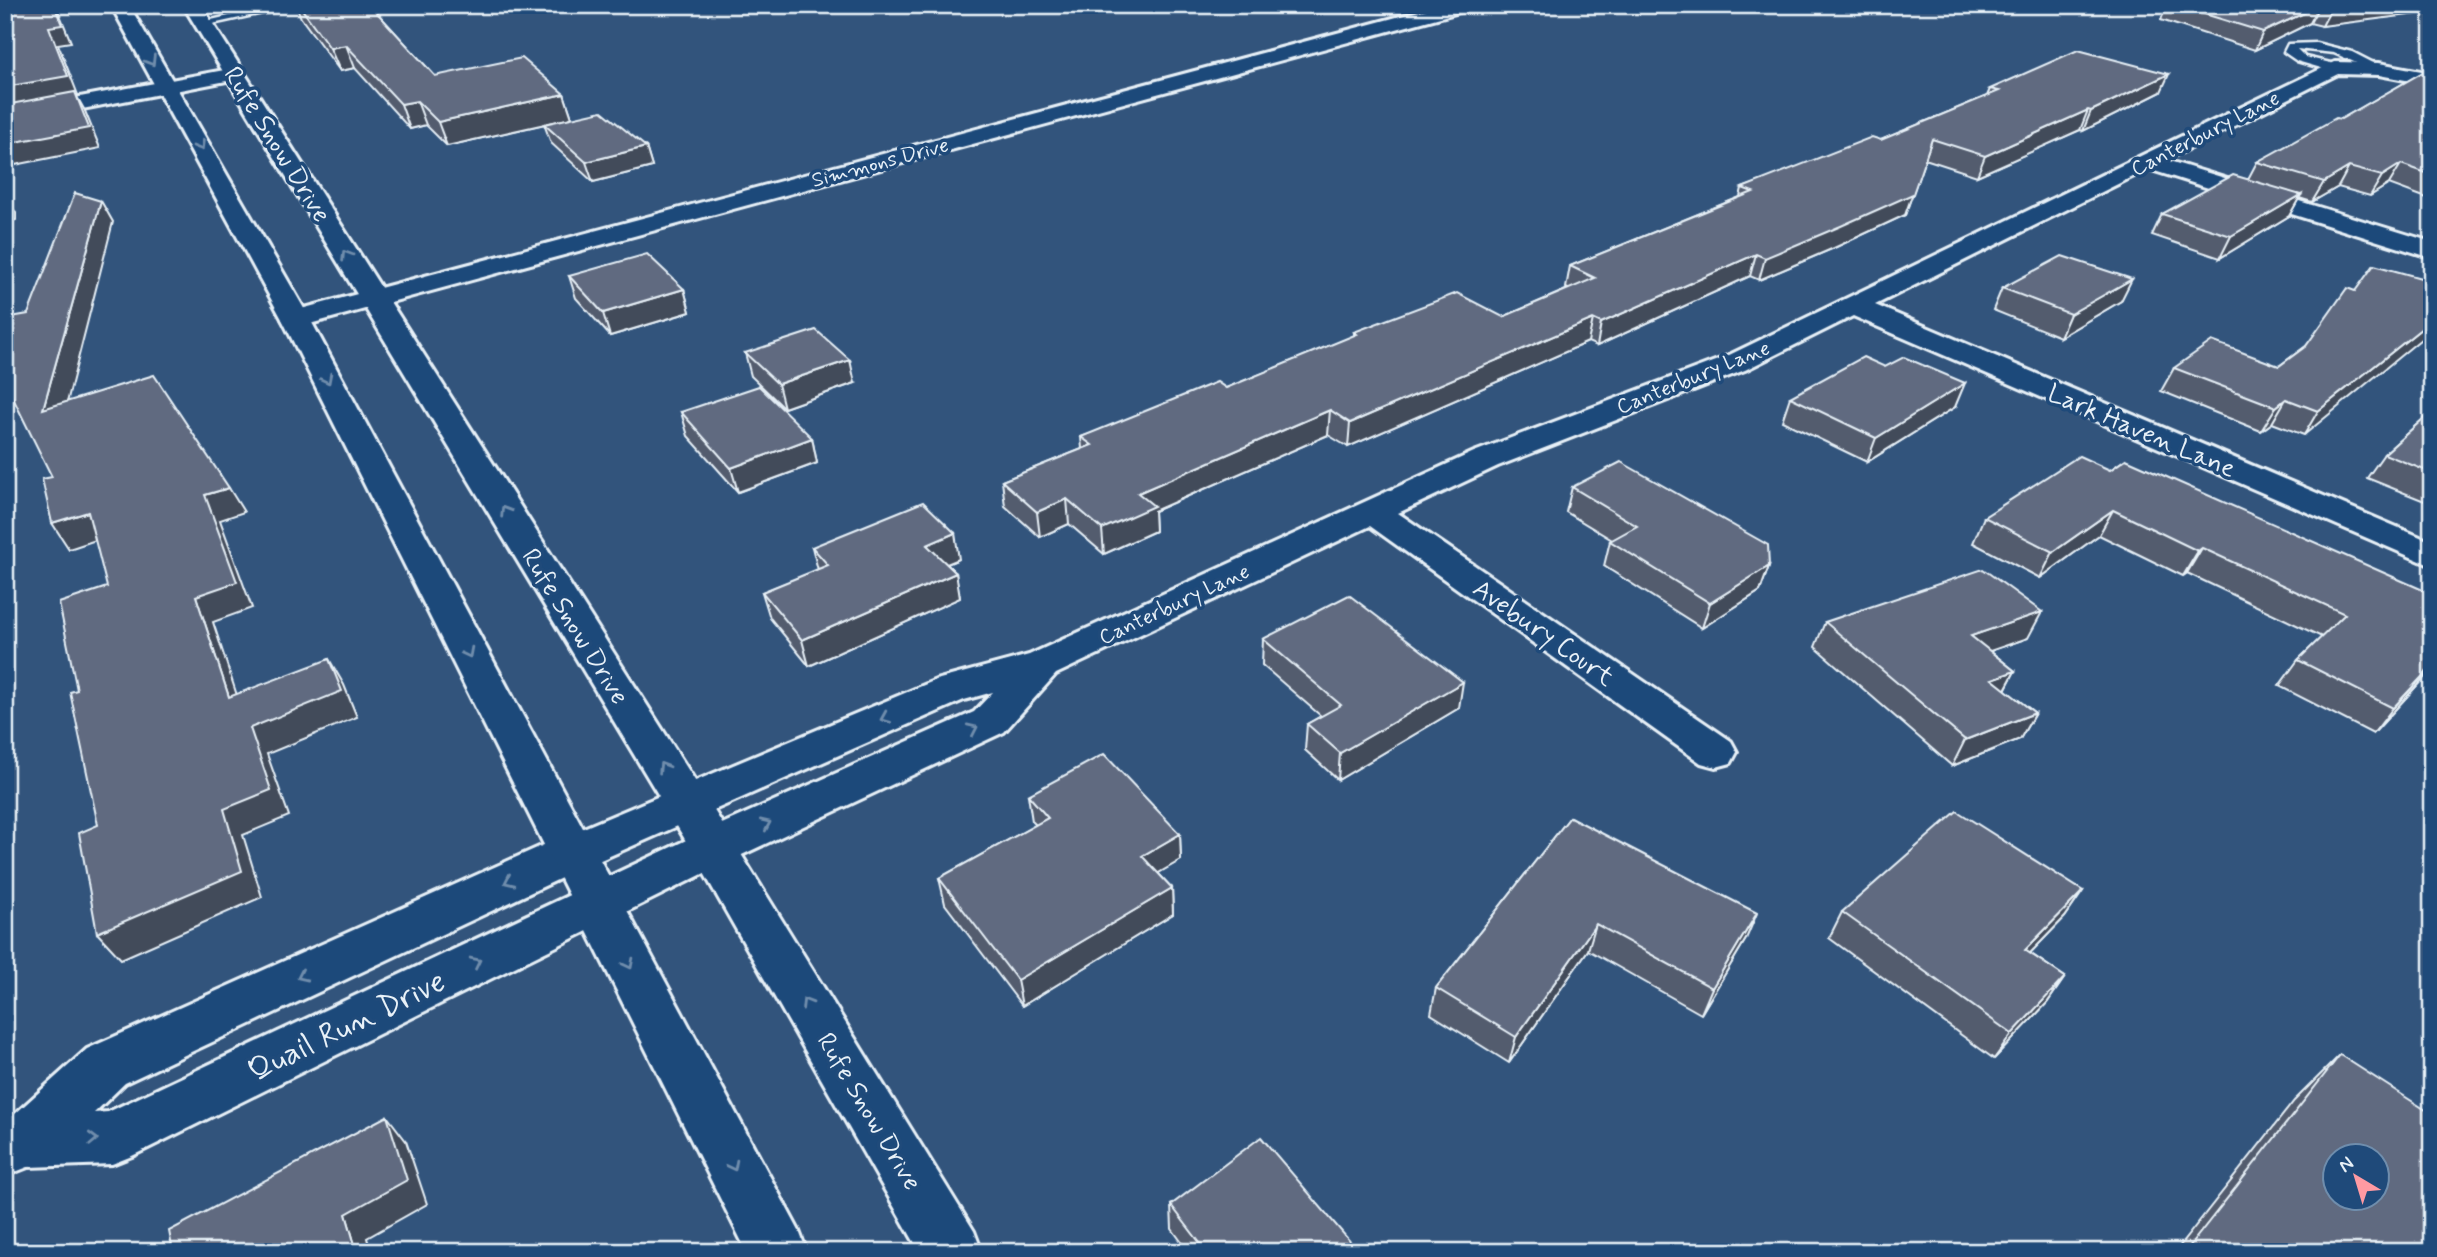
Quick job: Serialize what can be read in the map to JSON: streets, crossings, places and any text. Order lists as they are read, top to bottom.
{
  "streets": {
    "street": [
      "Canterbury Lane",
      "Rufe Snow Drive",
      "Simmons Drive",
      "Lark Haven Lane",
      "Avebury Court",
      "Quail Run Drive"
    ]
  },
  "crossings": [
    ["Canterbury Lane", "Rufe Snow Drive"],
    ["Canterbury Lane", "Lark Haven Lane"],
    ["Canterbury Lane", "Avebury Court"],
    ["Canterbury Lane", "Quail Run Drive"],
    ["Rufe Snow Drive", "Simmons Drive"]
  ],
  "north": "top left"
}
